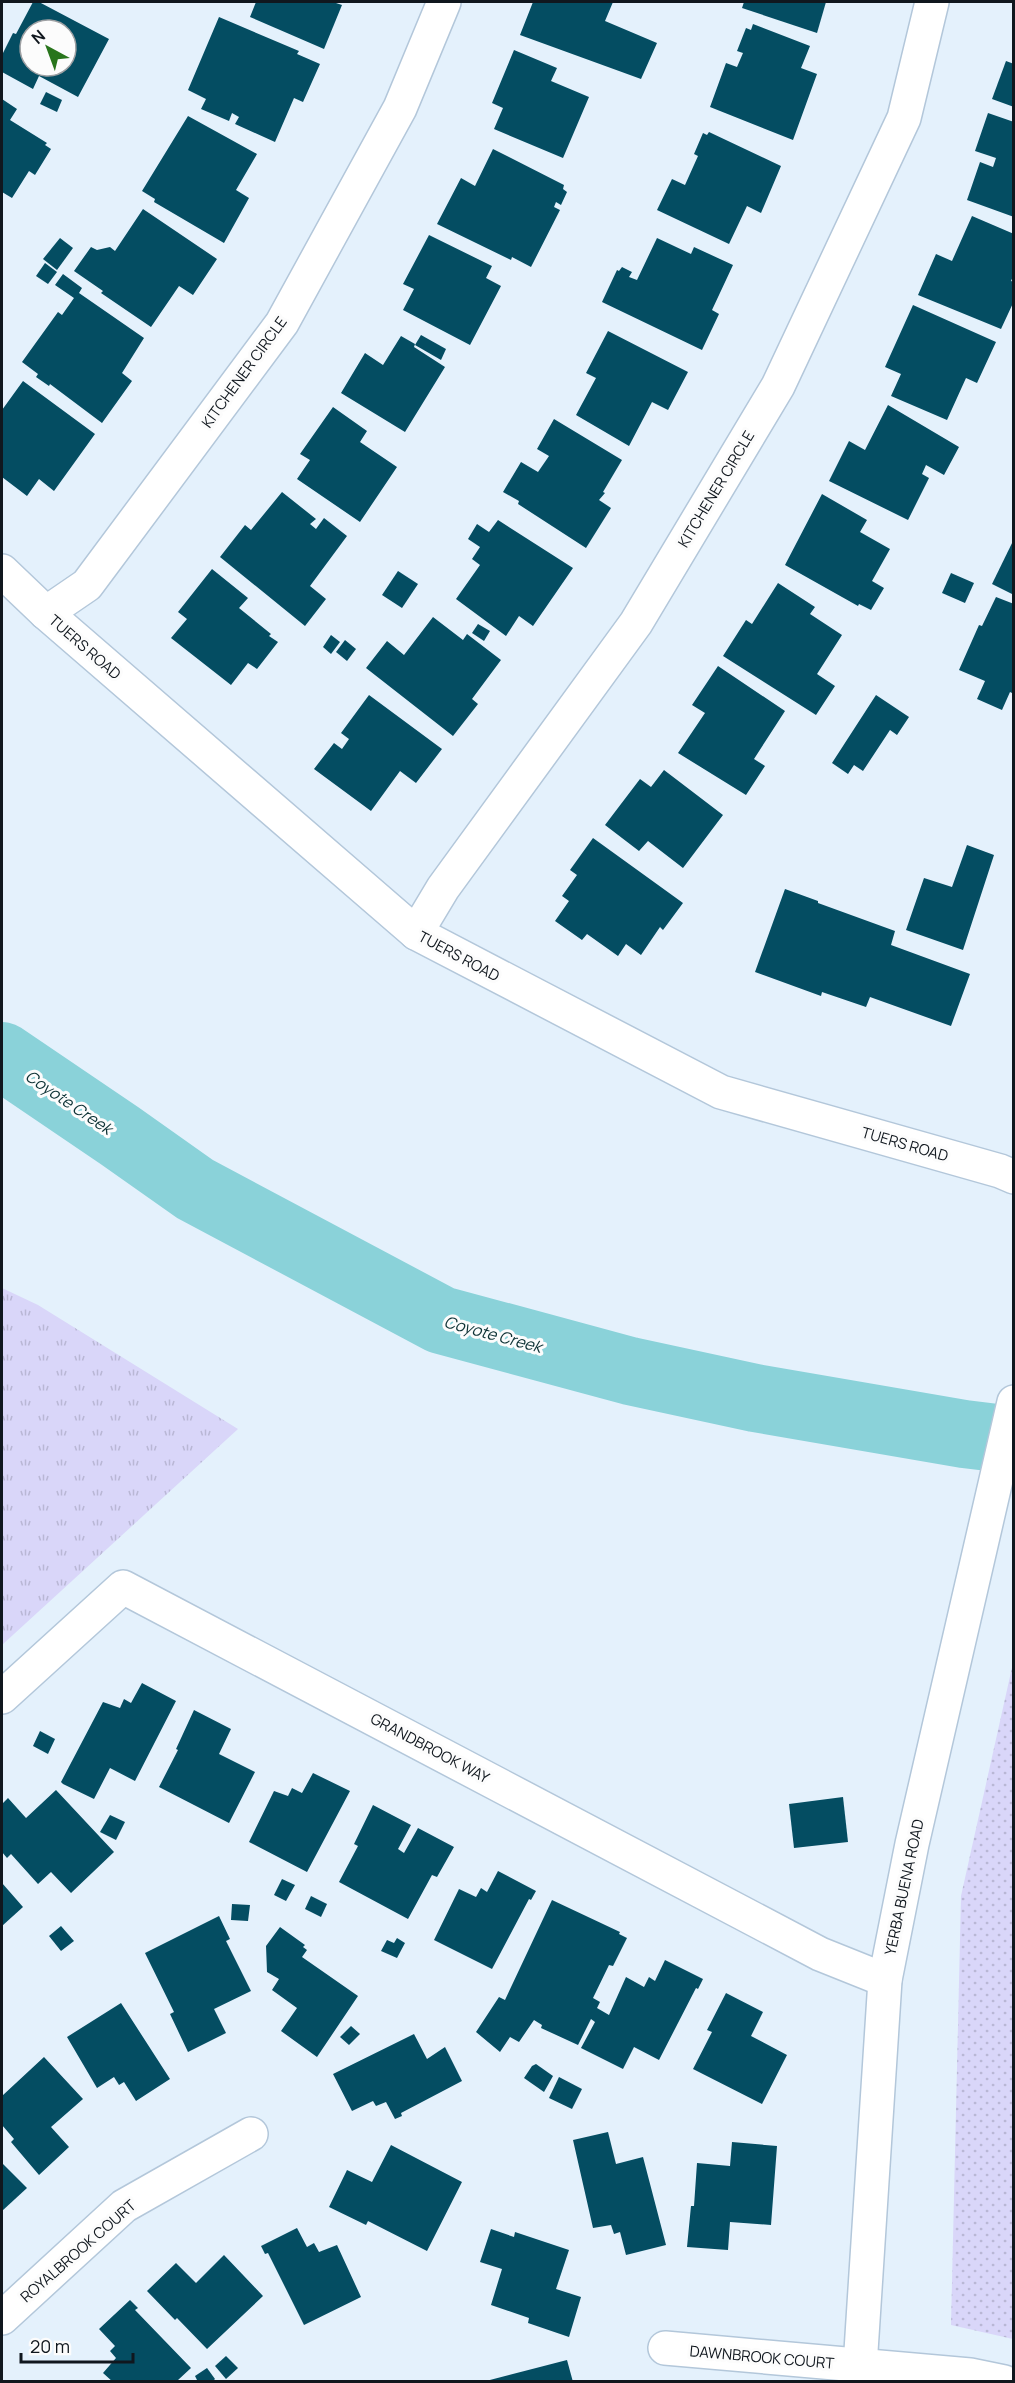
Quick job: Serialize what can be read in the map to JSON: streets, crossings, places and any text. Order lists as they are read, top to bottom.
{
  "streets": {
    "street": [
      "KITCHENER CIRCLE",
      "TUERS ROAD",
      "GRANDBROOK WAY",
      "YERBA BUENA ROAD",
      "ROYALBROOK COURT",
      "DAWNBROOK COURT"
    ]
  },
  "crossings": [
    ["KITCHENER CIRCLE", "TUERS ROAD"],
    ["GRANDBROOK WAY", "YERBA BUENA ROAD"],
    ["YERBA BUENA ROAD", "DAWNBROOK COURT"]
  ],
  "water": ["Coyote Creek"],
  "scale_bar": "20 m",
  "north": "top left"
}
